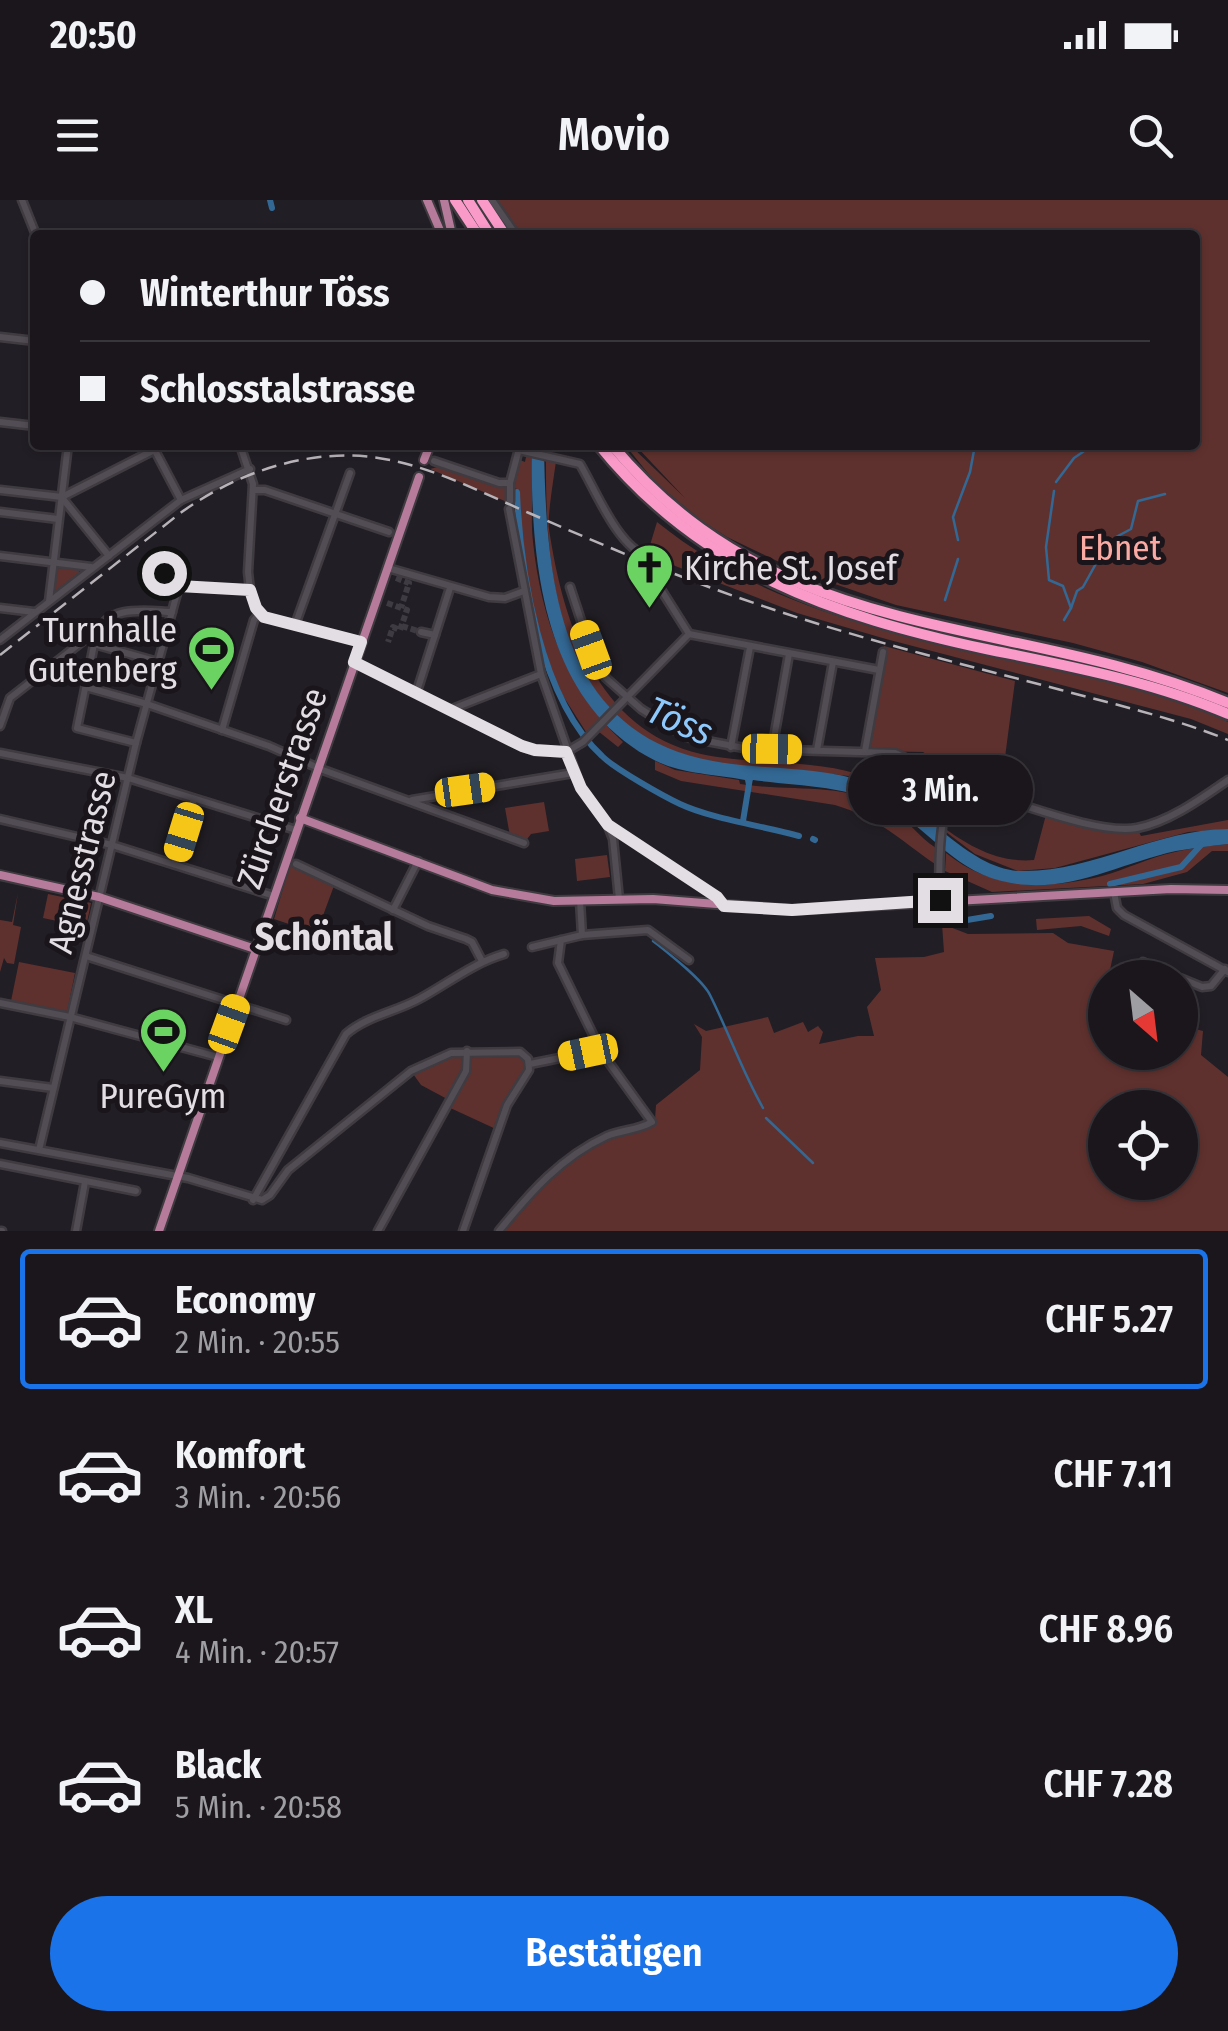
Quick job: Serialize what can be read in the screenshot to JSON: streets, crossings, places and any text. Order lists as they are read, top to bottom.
{
  "streets": {
    "main road": ["Zürcherstrasse"],
    "street": ["Agnesstrasse"]
  },
  "districts": ["Schöntal"],
  "water": ["Töss"],
  "parks": ["Ebnet"],
  "places": {
    "church": ["Kirche St. Josef"],
    "sports": ["Turnhalle Gutenberg", "PureGym"]
  },
  "north": "bottom right",
  "page": {
    "status": "20:50",
    "header": "Movio",
    "banner": ["Winterthur Töss", "Schlosstalstrasse"],
    "bubble": "3 Min.",
    "list": [
      {
        "name": "Economy",
        "note": "2 Min. · 20:55",
        "value": "CHF 5.27"
      },
      {
        "name": "Komfort",
        "note": "3 Min. · 20:56",
        "value": "CHF 7.11"
      },
      {
        "name": "XL",
        "note": "4 Min. · 20:57",
        "value": "CHF 8.96"
      },
      {
        "name": "Black",
        "note": "5 Min. · 20:58",
        "value": "CHF 7.28"
      }
    ],
    "buttons": "Bestätigen"
  }
}
